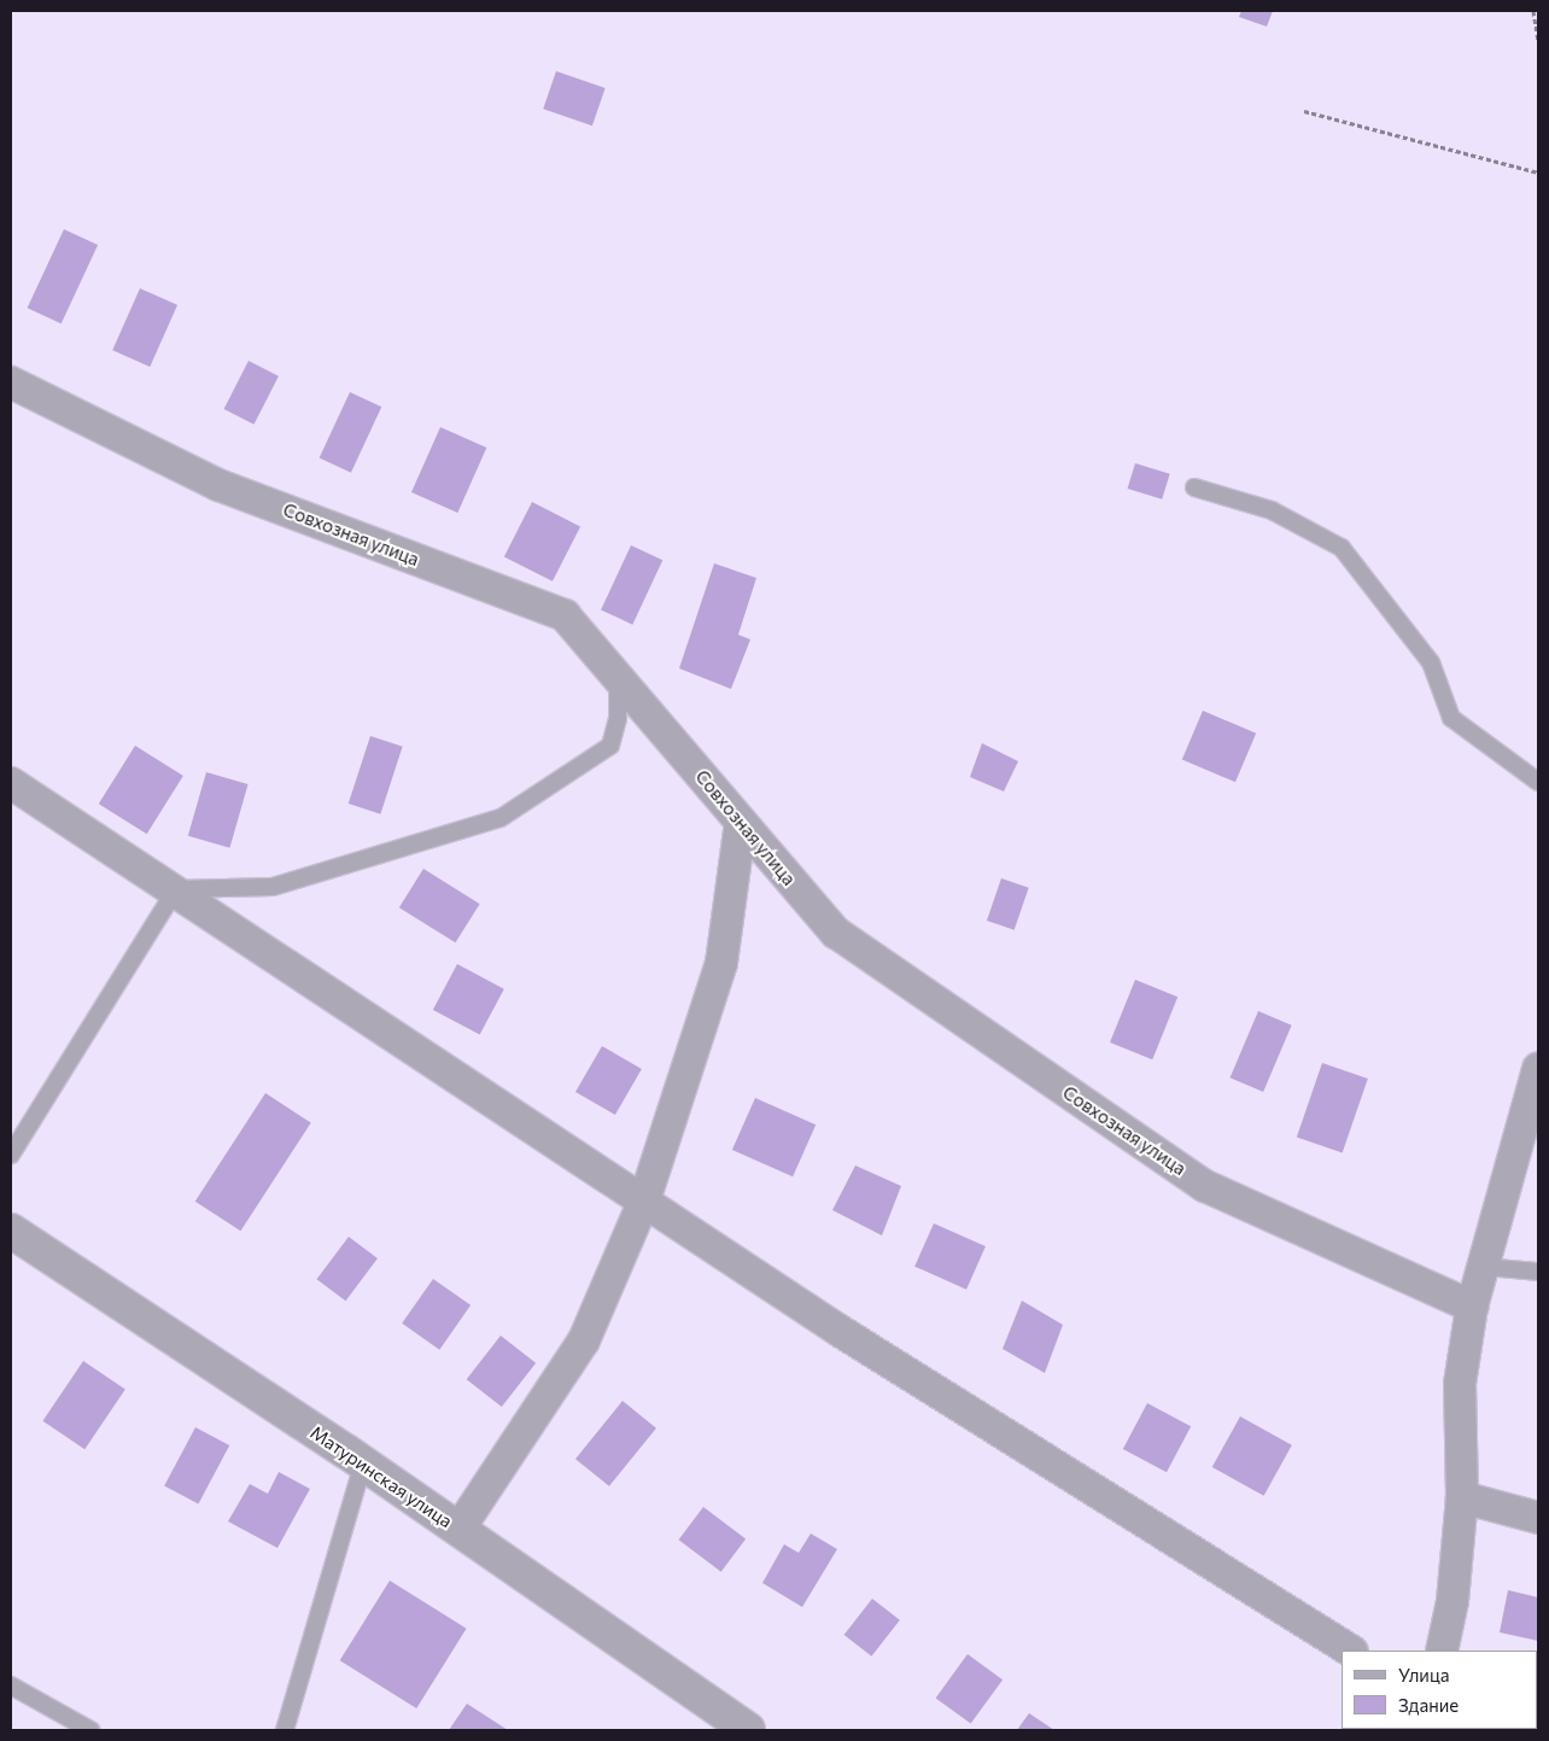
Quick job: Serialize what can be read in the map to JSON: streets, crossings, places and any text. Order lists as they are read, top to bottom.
{
  "streets": {
    "street": ["Совхозная улица", "Матуринская улица"]
  },
  "legend": ["Улица", "Здание"]
}
